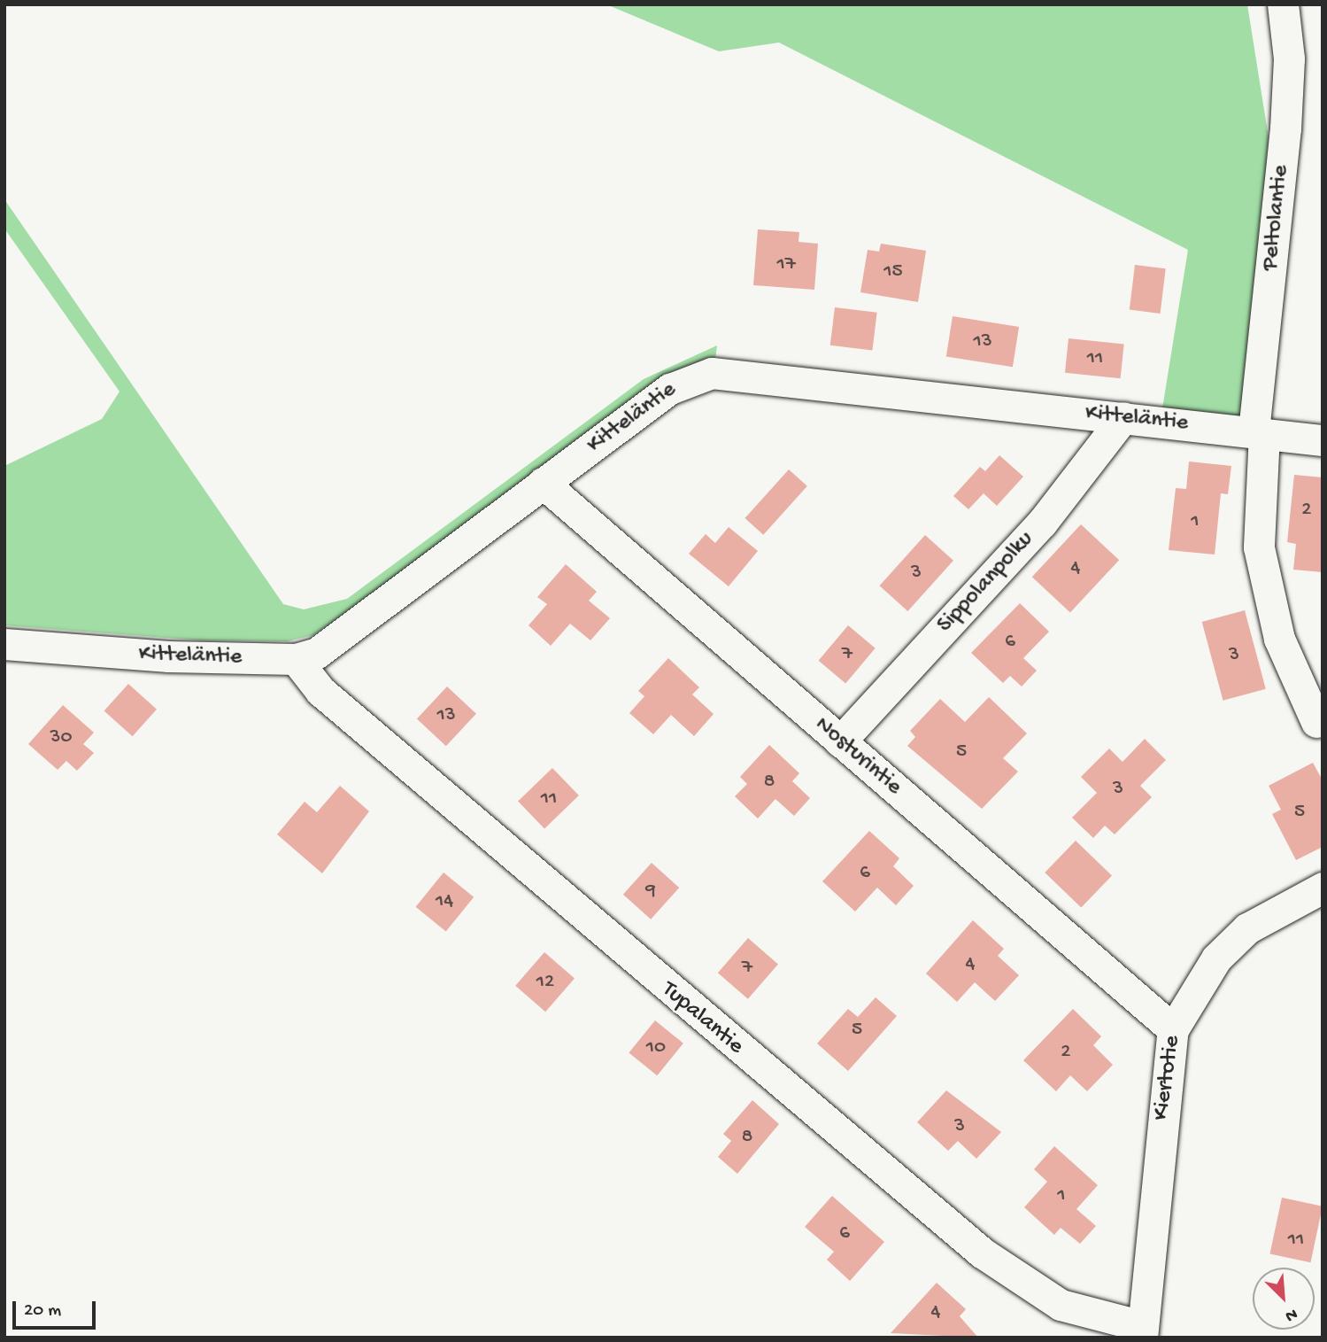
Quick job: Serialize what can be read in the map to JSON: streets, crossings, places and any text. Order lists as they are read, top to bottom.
{
  "streets": {
    "street": [
      "Peltolantie",
      "Kitteläntie",
      "Sippolanpolku",
      "Nosturintie",
      "Tupalantie",
      "Kiertotie"
    ]
  },
  "crossings": [
    ["Peltolantie", "Kitteläntie"],
    ["Kitteläntie", "Sippolanpolku"],
    ["Kitteläntie", "Nosturintie"],
    ["Kitteläntie", "Tupalantie"],
    ["Sippolanpolku", "Nosturintie"],
    ["Nosturintie", "Kiertotie"],
    ["Tupalantie", "Kiertotie"]
  ],
  "house_numbers": [
    "17",
    "15",
    "13",
    "11",
    "2",
    "1",
    "4",
    "3",
    "6",
    "7",
    "3",
    "13",
    "30",
    "5",
    "8",
    "3",
    "11",
    "5",
    "6",
    "9",
    "14",
    "4",
    "7",
    "12",
    "5",
    "10",
    "2",
    "3",
    "8",
    "1",
    "6",
    "11",
    "4"
  ],
  "scale_bar": "20 m",
  "north": "bottom right"
}
